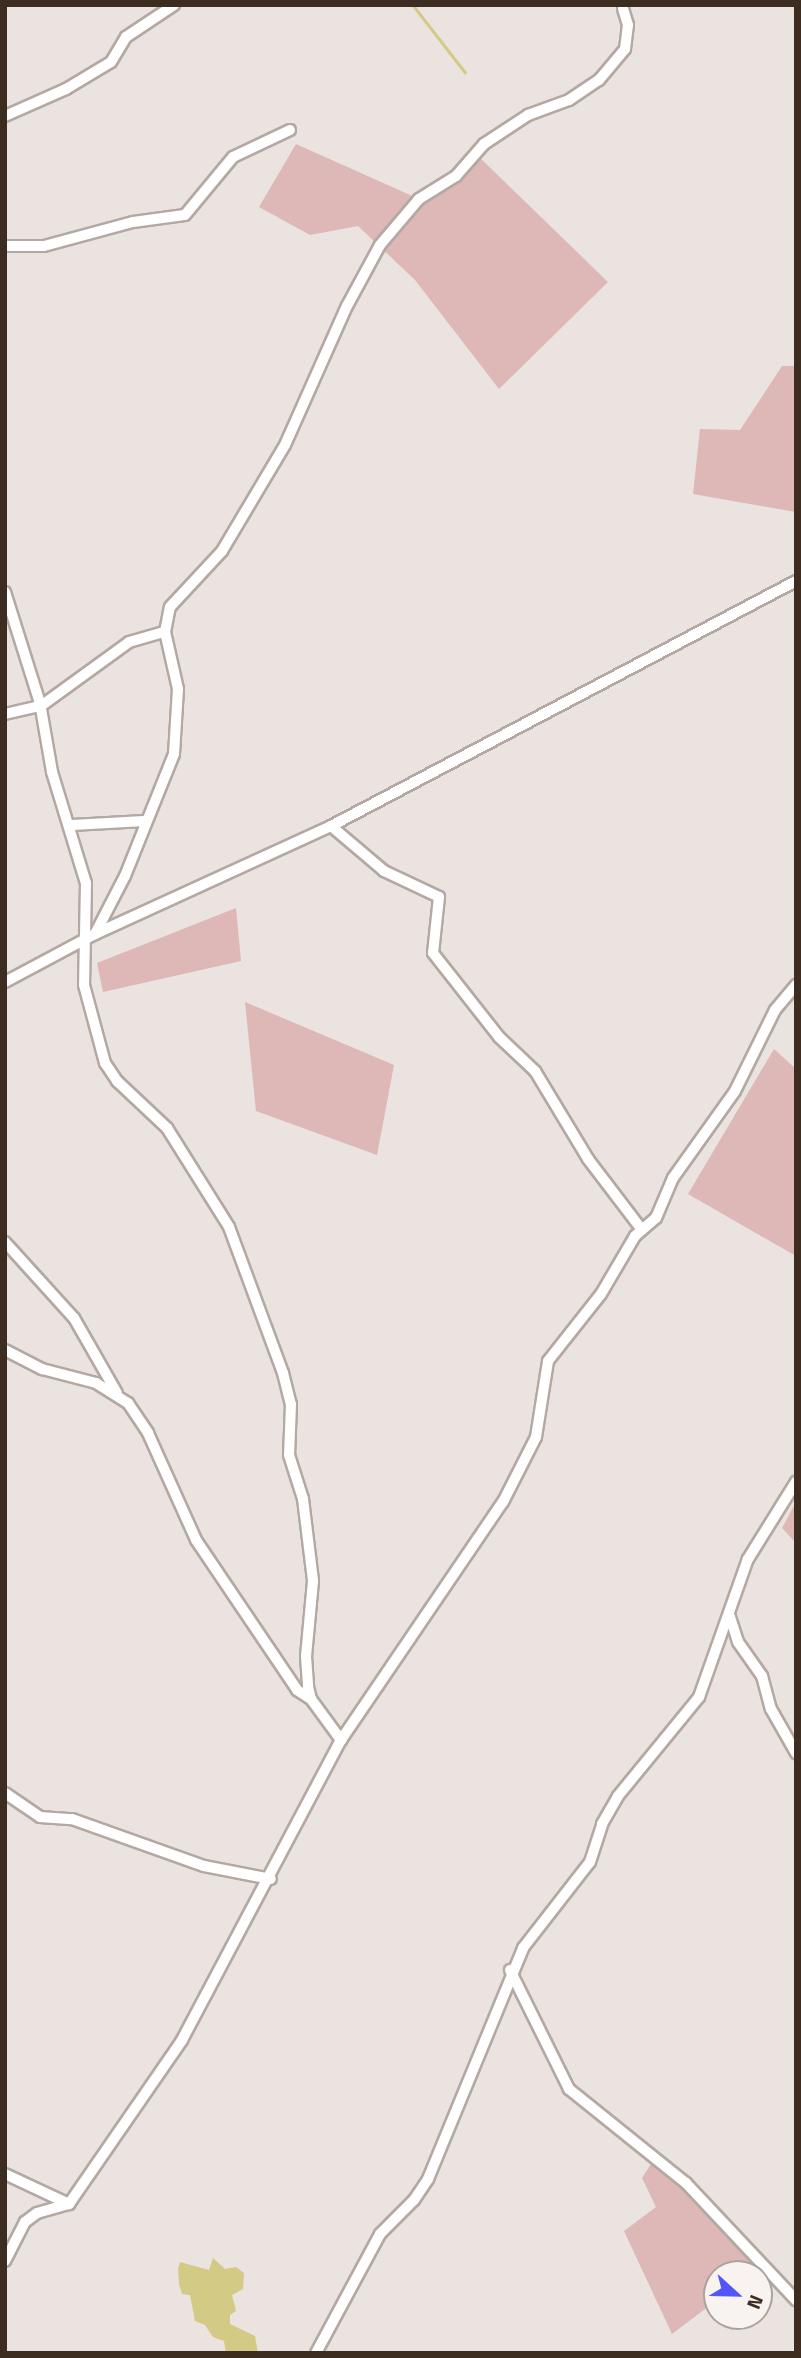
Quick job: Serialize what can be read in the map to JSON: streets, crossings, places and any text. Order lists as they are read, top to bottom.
{
  "north": "right"
}
